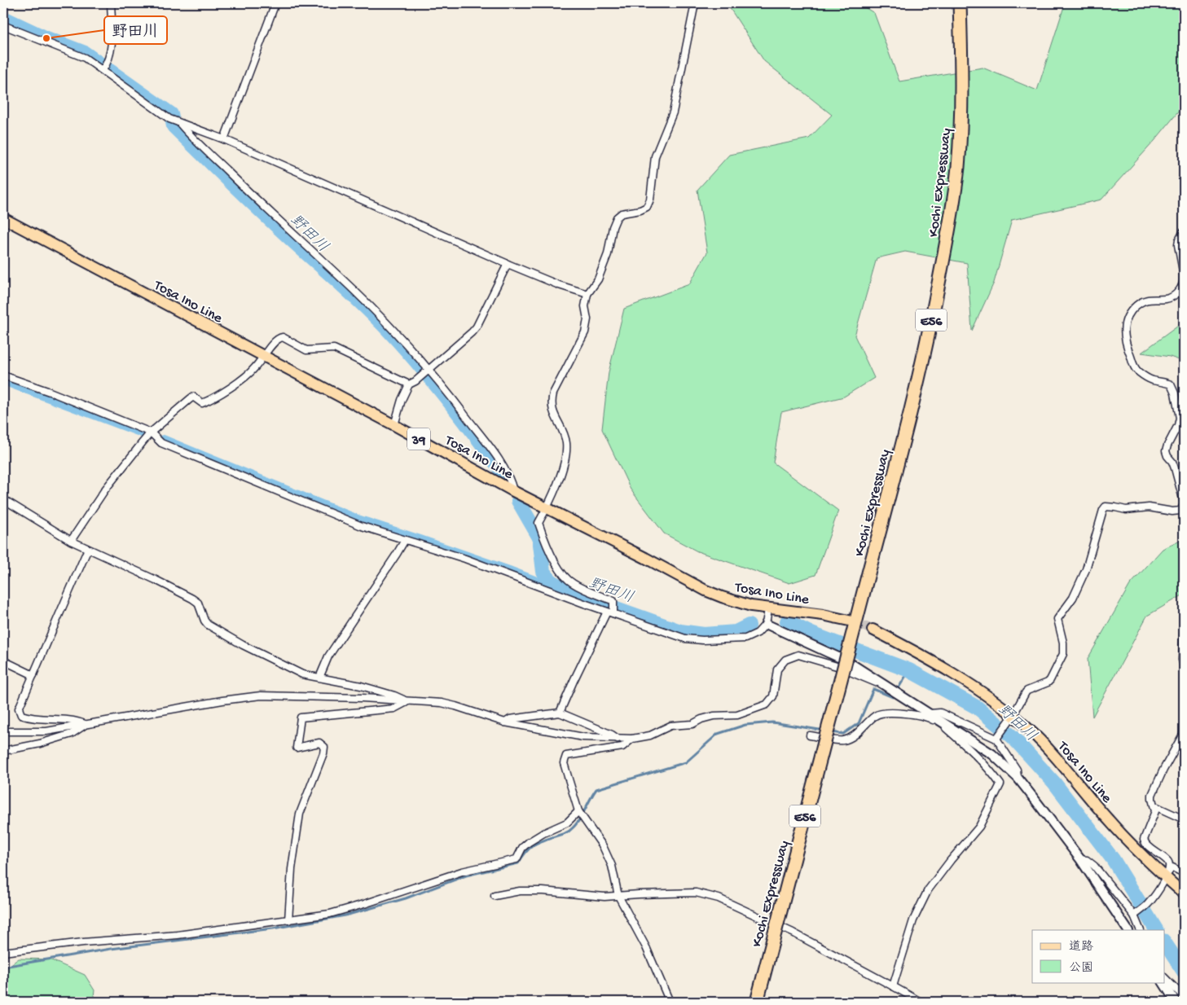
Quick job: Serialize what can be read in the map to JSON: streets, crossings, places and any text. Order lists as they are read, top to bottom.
{
  "streets": {
    "highway": ["Kochi Expressway", "E56"],
    "main road": ["Tosa Ino Line", "39"]
  },
  "crossings": [
    ["Kochi Expressway", "Tosa Ino Line"]
  ],
  "water": ["野田川"],
  "places": ["野田川"],
  "legend": ["道路", "公園"]
}
